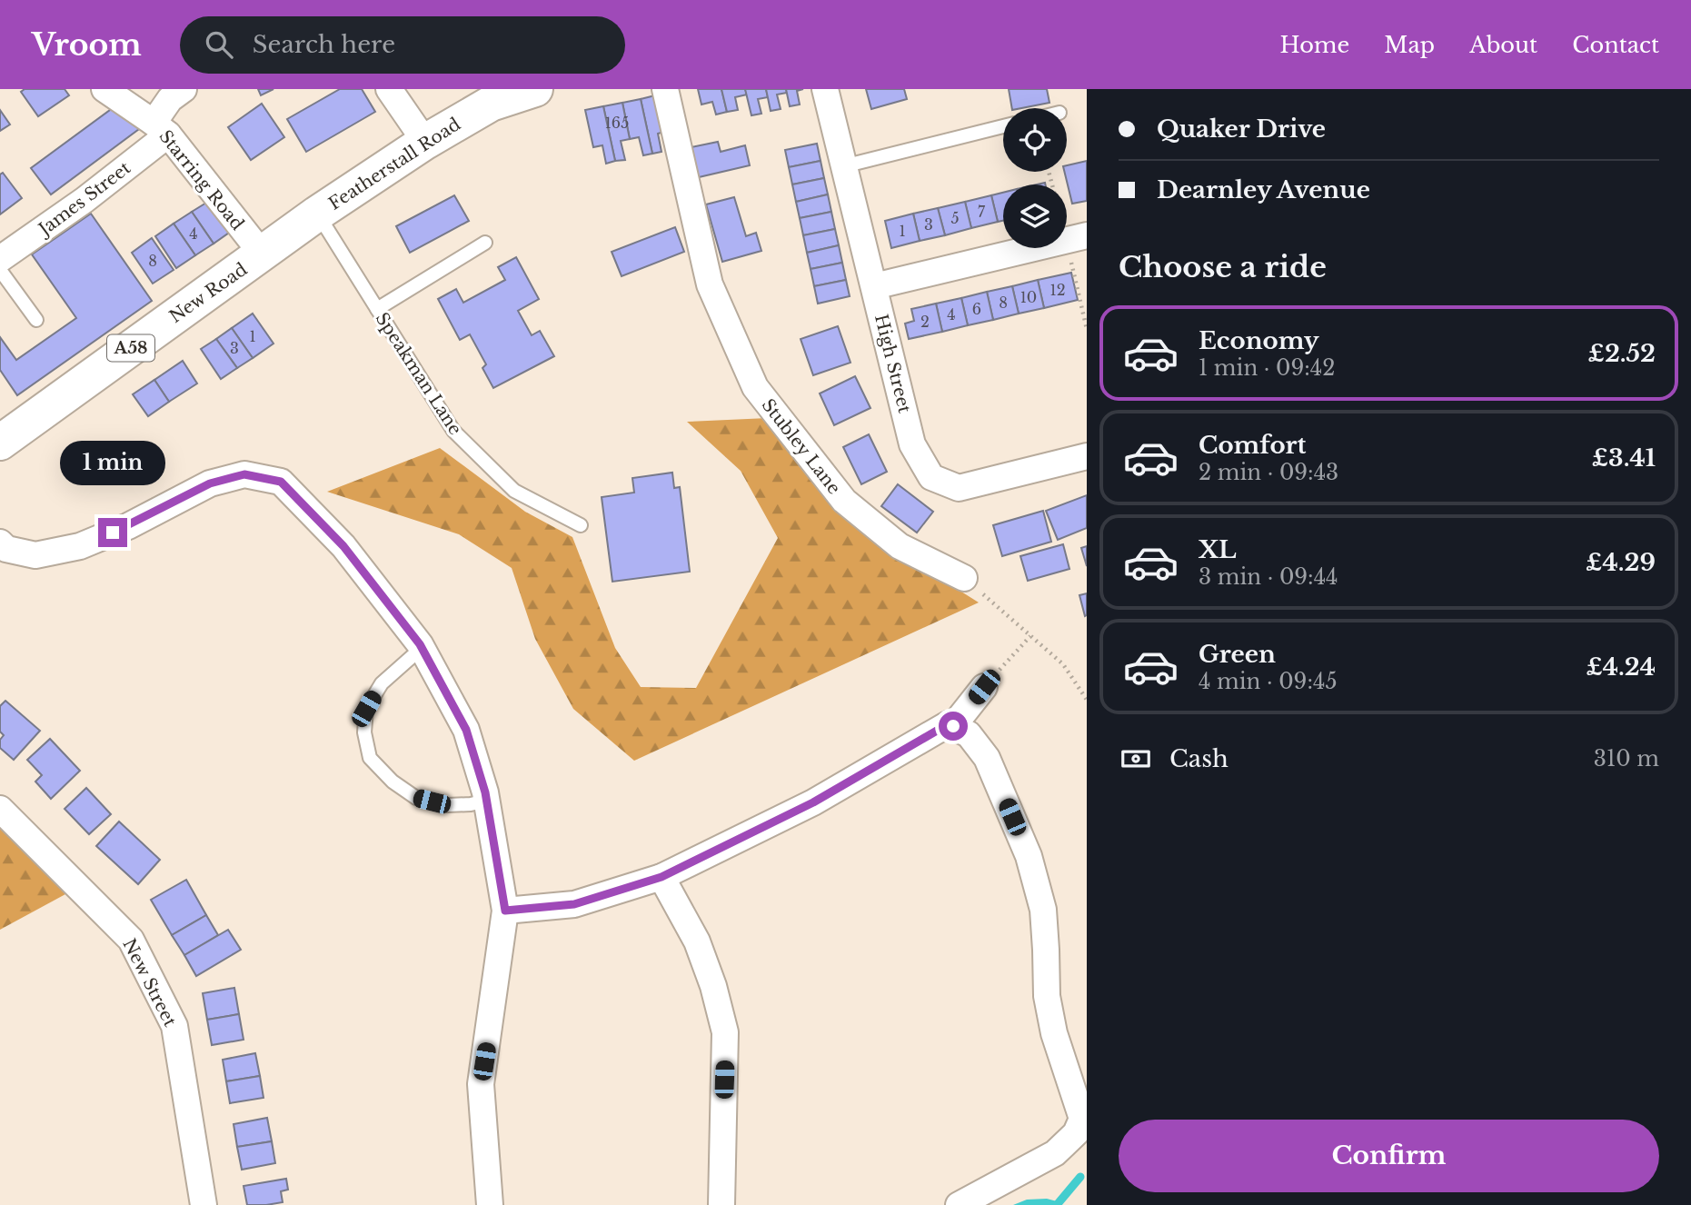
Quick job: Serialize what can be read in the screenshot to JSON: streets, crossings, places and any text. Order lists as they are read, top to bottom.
{
  "streets": {
    "highway": ["Featherstall Road", "New Road", "A58"],
    "street": [
      "Starring Road",
      "James Street",
      "High Street",
      "Stubley Lane",
      "New Street"
    ],
    "lane": ["Speakman Lane"]
  },
  "crossings": [
    ["Featherstall Road", "Starring Road"],
    ["Featherstall Road", "New Road"],
    ["Featherstall Road", "Speakman Lane"],
    ["Starring Road", "James Street"],
    ["Starring Road", "New Road"]
  ],
  "house_numbers": [
    "165",
    "7",
    "5",
    "3",
    "1",
    "4",
    "8",
    "12",
    "10",
    "8",
    "6",
    "4",
    "2",
    "1",
    "3"
  ],
  "page": {
    "header": "Vroom",
    "search": "Search here",
    "nav": [
      "Home",
      "Map",
      "About",
      "Contact"
    ],
    "banner": ["Quaker Drive", "Dearnley Avenue"],
    "heading": "Choose a ride",
    "list": [
      {
        "name": "Economy",
        "note": "1 min · 09:42",
        "value": "£2.52"
      },
      {
        "name": "Comfort",
        "note": "2 min · 09:43",
        "value": "£3.41"
      },
      {
        "name": "XL",
        "note": "3 min · 09:44",
        "value": "£4.29"
      },
      {
        "name": "Green",
        "note": "4 min · 09:45",
        "value": "£4.24"
      }
    ],
    "bubble": "1 min",
    "pay": ["Cash", "310 m"],
    "buttons": "Confirm"
  }
}
